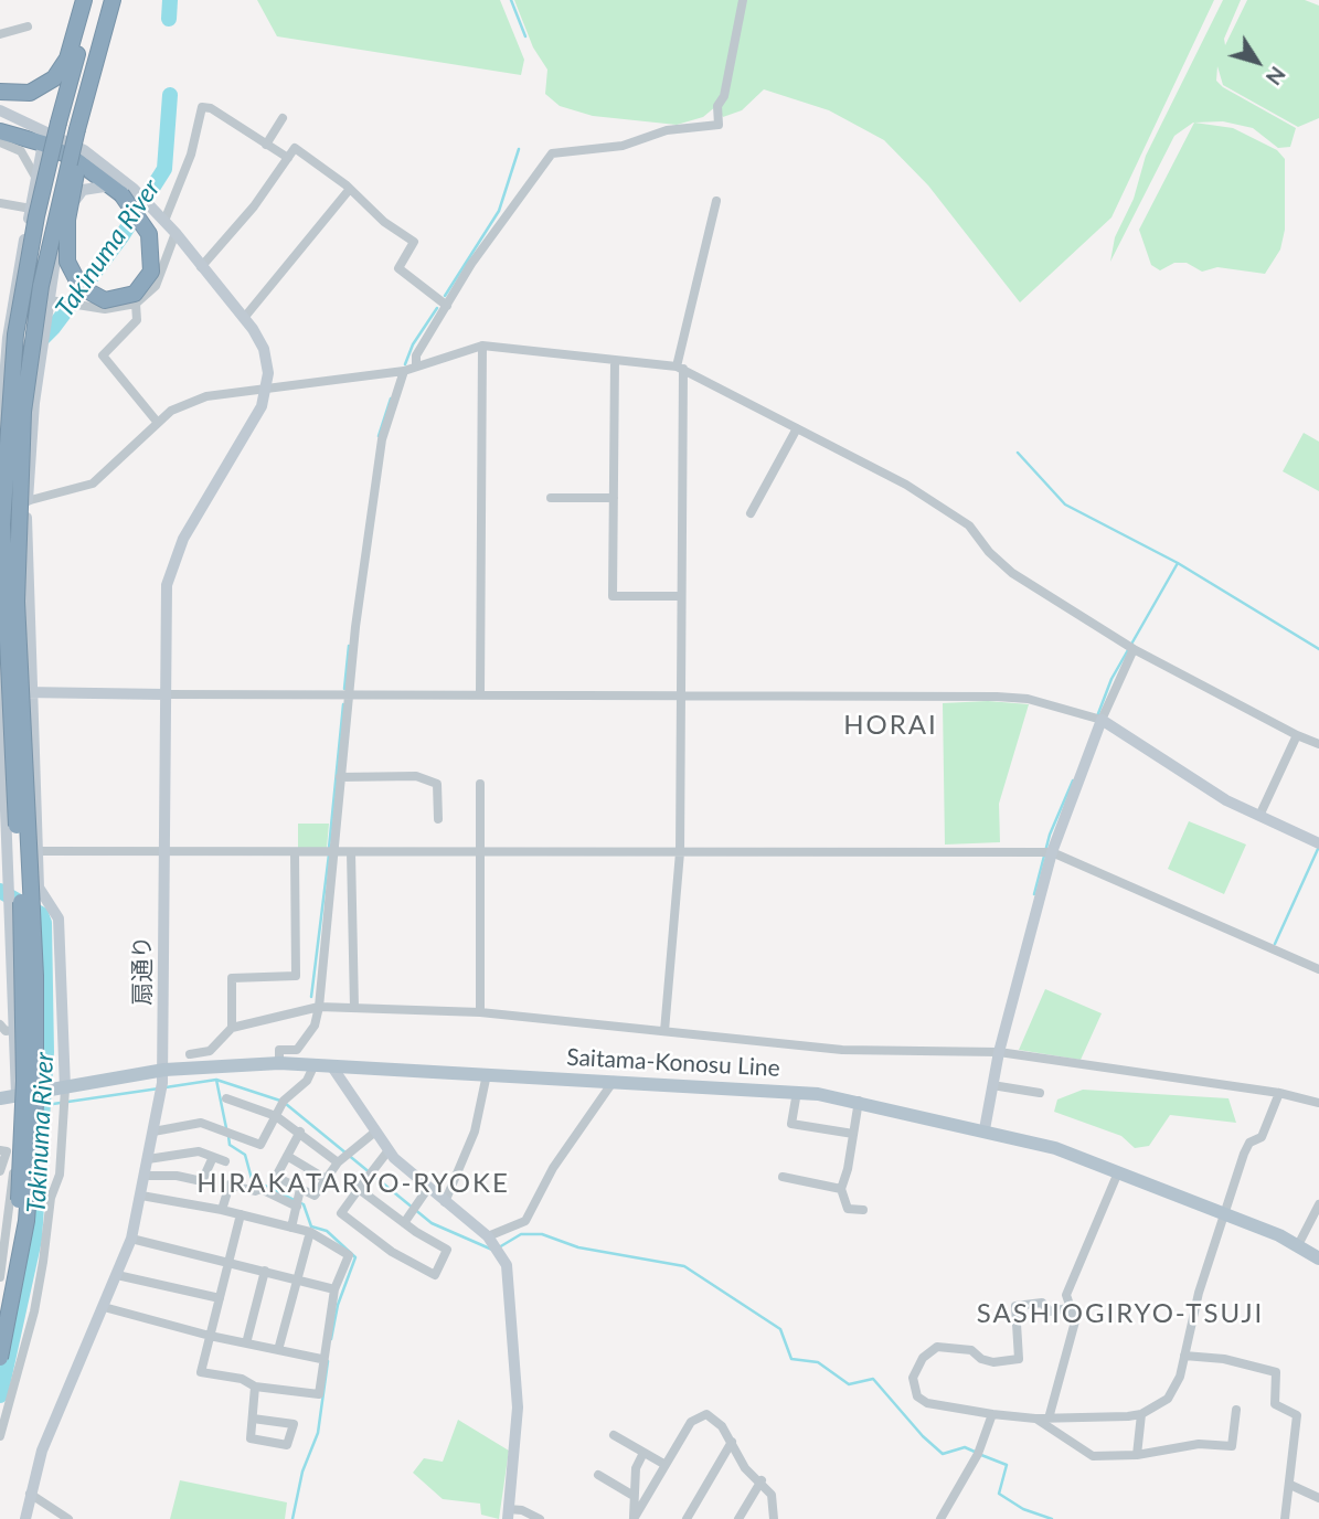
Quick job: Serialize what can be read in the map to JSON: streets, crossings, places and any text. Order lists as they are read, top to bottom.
{
  "streets": {
    "main road": ["Saitama-Konosu Line"],
    "street": ["扇通り"]
  },
  "crossings": [
    ["扇通り", "Saitama-Konosu Line"]
  ],
  "districts": ["HORAI", "HIRAKATARYO-RYOKE", "SASHIOGIRYO-TSUJI"],
  "water": ["Takinuma River"],
  "north": "bottom right"
}
